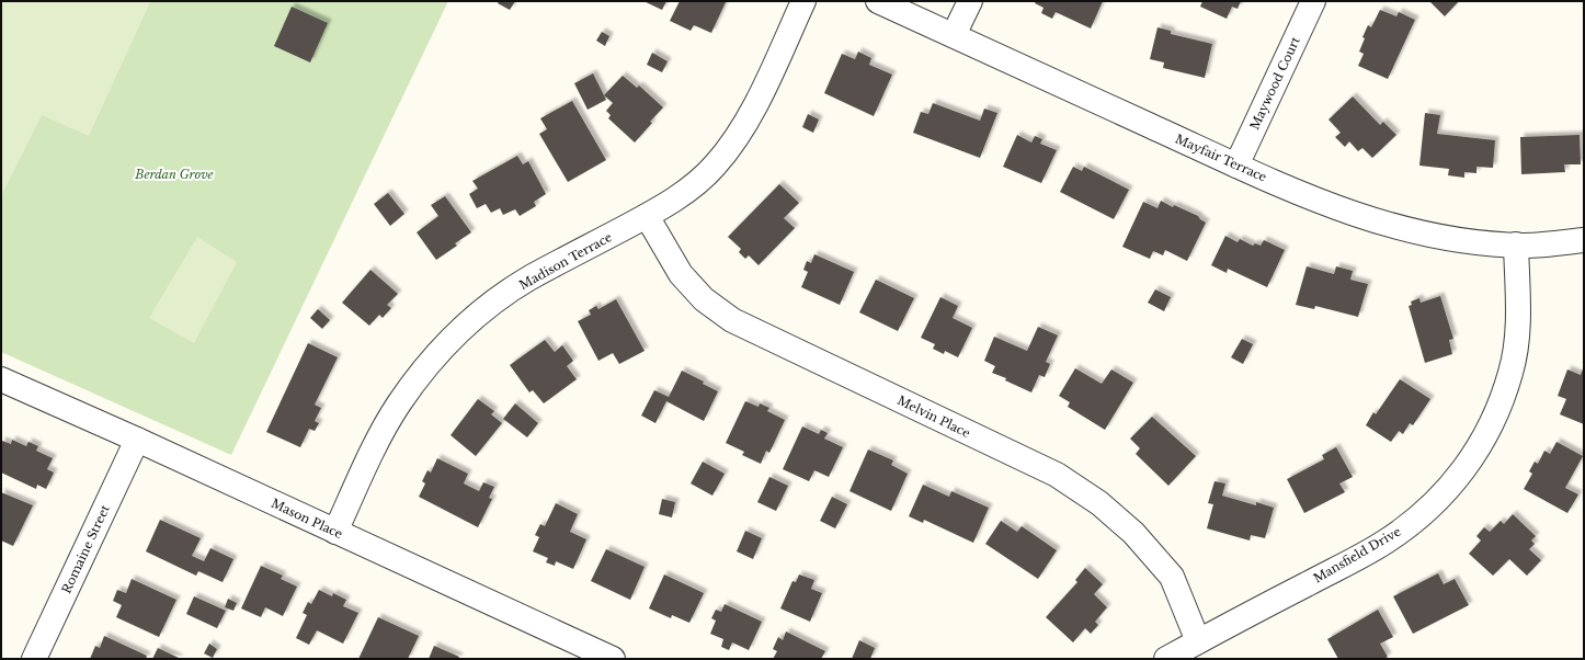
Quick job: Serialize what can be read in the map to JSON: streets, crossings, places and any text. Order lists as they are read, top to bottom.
{
  "streets": {
    "street": [
      "Maywood Court",
      "Mayfair Terrace",
      "Madison Terrace",
      "Melvin Place",
      "Mason Place",
      "Romaine Street",
      "Mansfield Drive"
    ]
  },
  "crossings": [
    ["Maywood Court", "Mayfair Terrace"],
    ["Mayfair Terrace", "Mansfield Drive"],
    ["Madison Terrace", "Melvin Place"],
    ["Madison Terrace", "Mason Place"],
    ["Melvin Place", "Mansfield Drive"],
    ["Mason Place", "Romaine Street"]
  ],
  "parks": ["Berdan Grove"]
}
